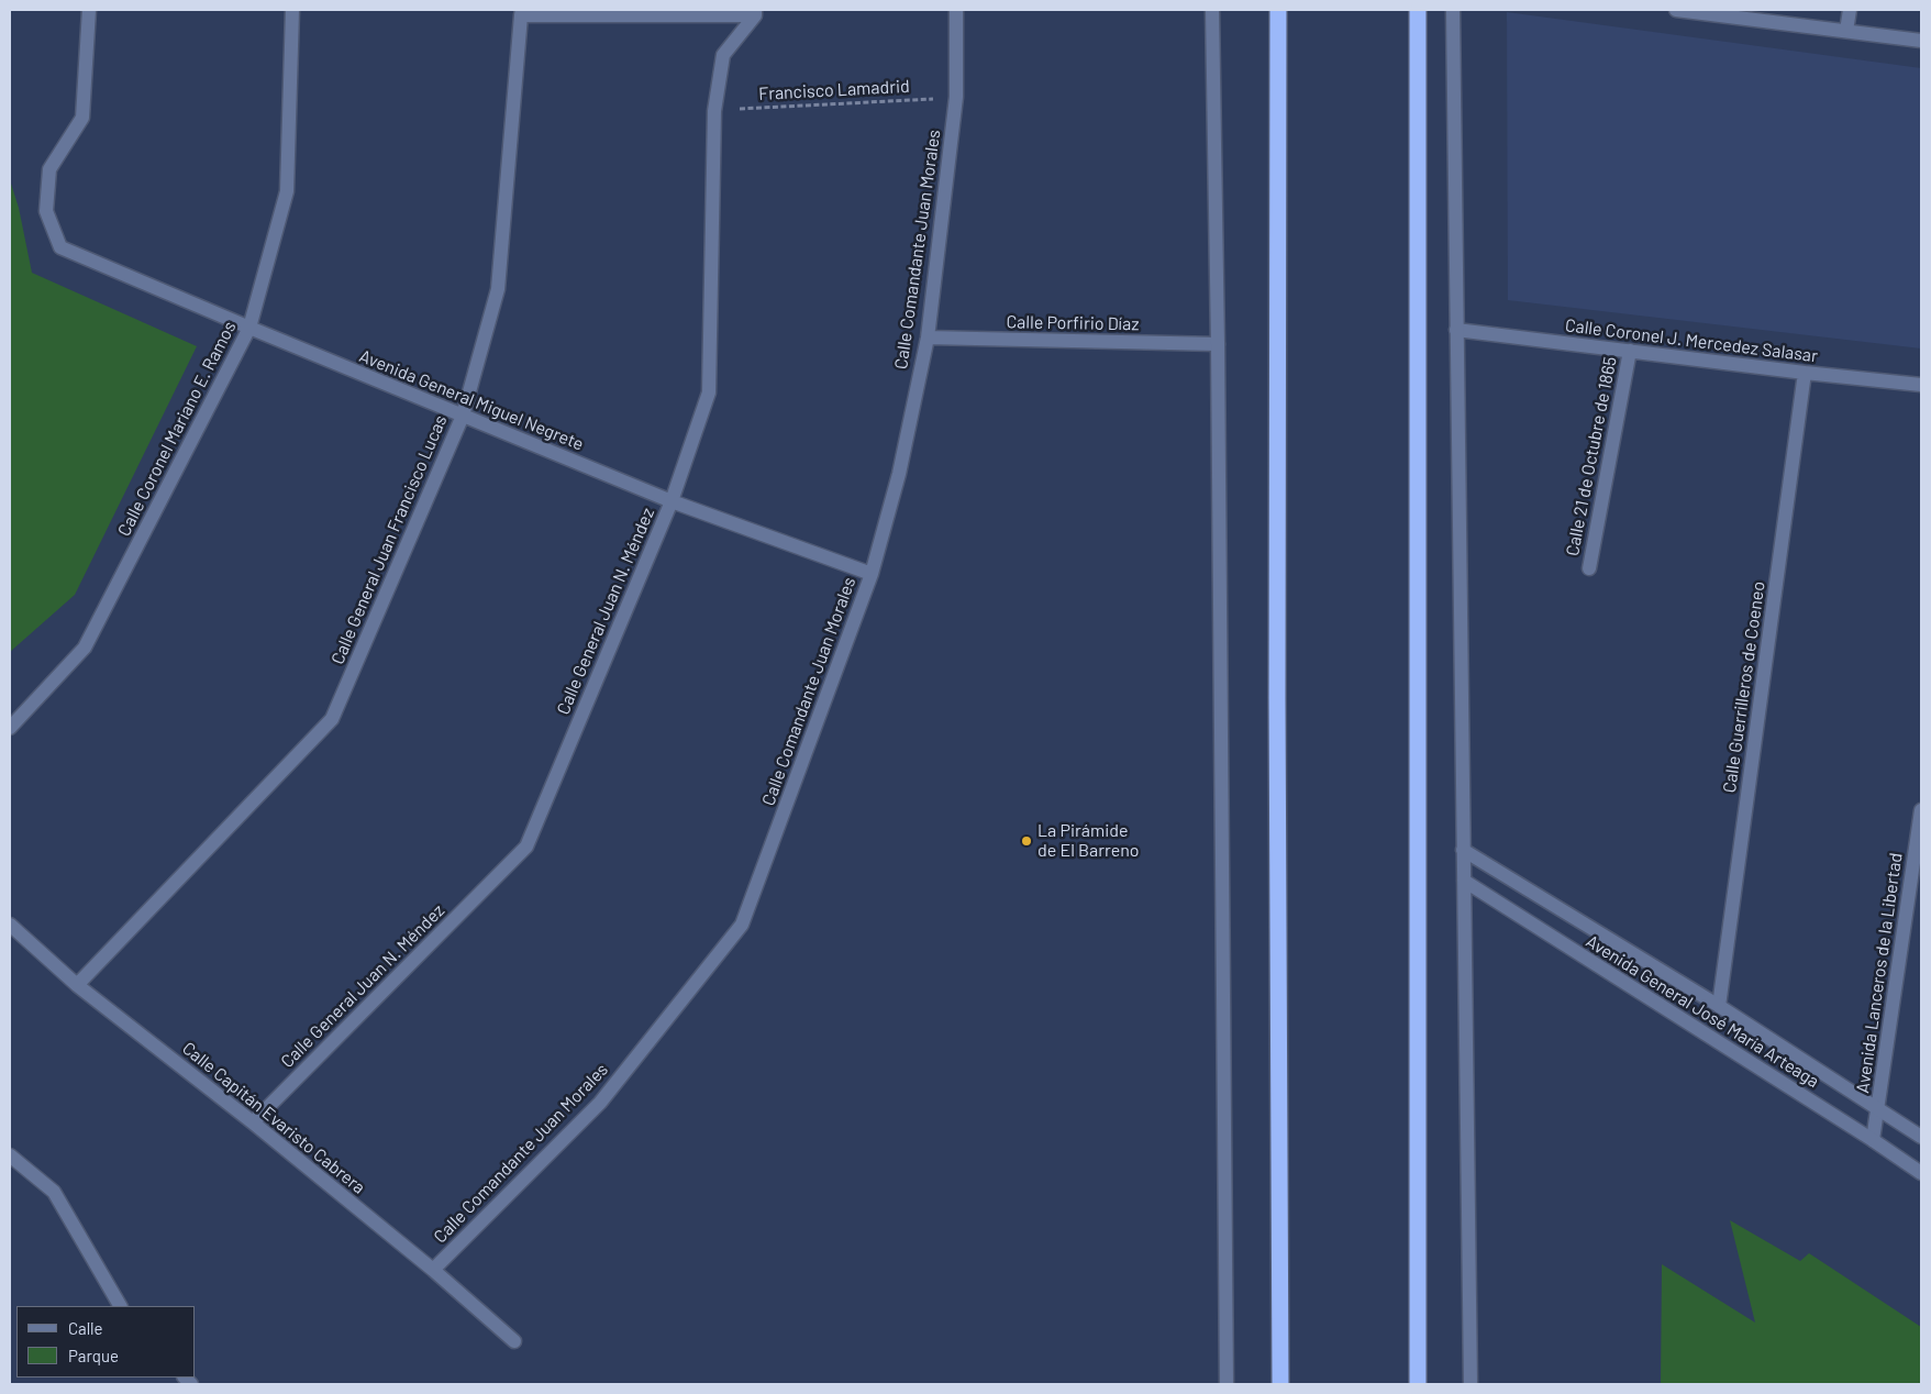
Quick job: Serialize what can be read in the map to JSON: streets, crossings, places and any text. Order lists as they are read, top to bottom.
{
  "streets": {
    "street": [
      "Calle Comandante Juan Morales",
      "Calle Porfirio Díaz",
      "Calle Coronel J. Mercedez Salasar",
      "Avenida General Miguel Negrete",
      "Calle Coronel Mariano E. Ramos",
      "Calle 21 de Octubre de 1865",
      "Calle General Juan Francisco Lucas",
      "Calle General Juan N. Méndez",
      "Calle Guerrilleros de Coeneo",
      "Avenida Lanceros de la Libertad",
      "Avenida General José María Arteaga",
      "Calle Capitán Evaristo Cabrera"
    ],
    "path": ["Francisco Lamadrid"]
  },
  "crossings": [
    ["Francisco Lamadrid", "Calle Comandante Juan Morales"],
    ["Francisco Lamadrid", "Calle General Juan N. Méndez"],
    ["Calle Comandante Juan Morales", "Calle Porfirio Díaz"],
    ["Calle Comandante Juan Morales", "Avenida General Miguel Negrete"],
    ["Calle Comandante Juan Morales", "Calle Capitán Evaristo Cabrera"],
    ["Calle Coronel J. Mercedez Salasar", "Calle 21 de Octubre de 1865"],
    ["Calle Coronel J. Mercedez Salasar", "Calle Guerrilleros de Coeneo"],
    ["Avenida General Miguel Negrete", "Calle Coronel Mariano E. Ramos"],
    ["Avenida General Miguel Negrete", "Calle General Juan Francisco Lucas"],
    ["Avenida General Miguel Negrete", "Calle General Juan N. Méndez"],
    ["Calle General Juan Francisco Lucas", "Calle Capitán Evaristo Cabrera"],
    ["Calle General Juan N. Méndez", "Calle Capitán Evaristo Cabrera"],
    ["Calle Guerrilleros de Coeneo", "Avenida General José María Arteaga"],
    ["Avenida Lanceros de la Libertad", "Avenida General José María Arteaga"]
  ],
  "places": ["La Pirámide de El Barreno"],
  "legend": ["Calle", "Parque"]
}
